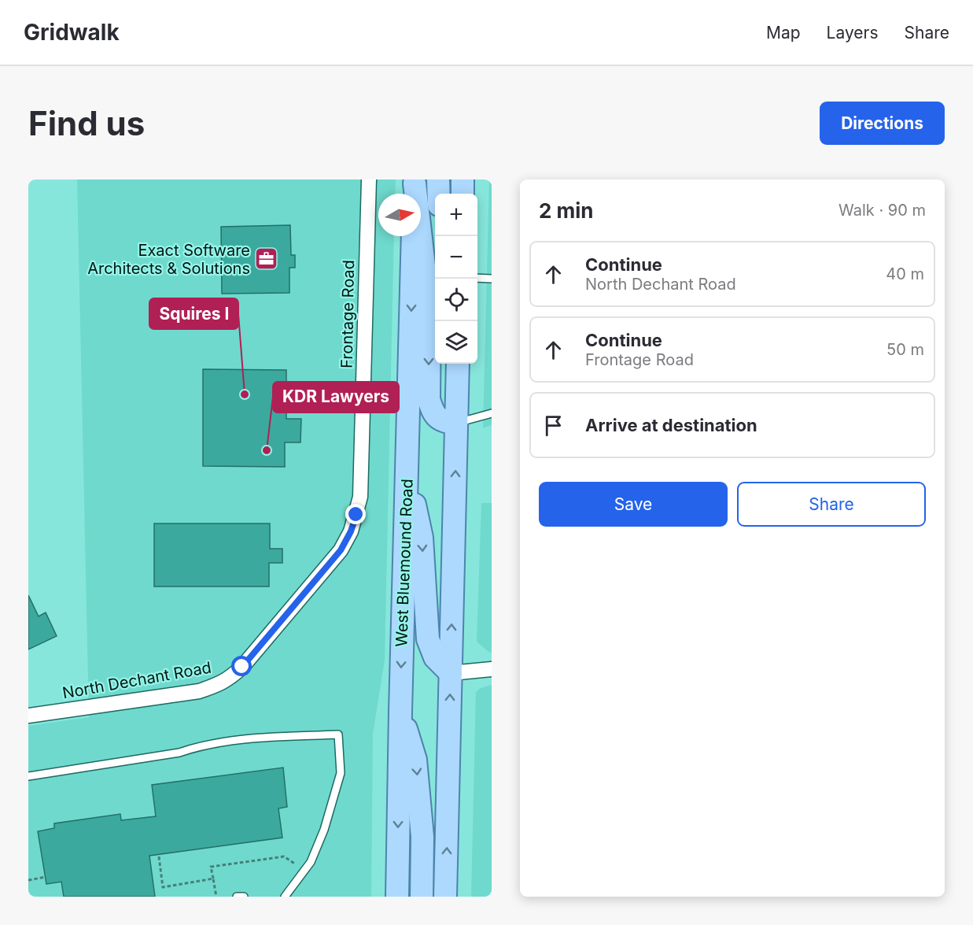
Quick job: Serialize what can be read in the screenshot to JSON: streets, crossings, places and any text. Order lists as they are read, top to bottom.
{
  "streets": {
    "main road": ["West Bluemound Road"],
    "street": ["Frontage Road", "North Dechant Road"]
  },
  "crossings": [
    ["Frontage Road", "North Dechant Road"]
  ],
  "places": {
    "office": ["Exact Software Architects & Solutions"],
    "other": ["Squires I", "KDR Lawyers"]
  },
  "north": "right",
  "page": {
    "header": "Gridwalk",
    "nav": ["Map", "Layers", "Share"],
    "buttons": [
      "Directions",
      ["Save", "Share"]
    ],
    "title": "Find us",
    "heading": ["2 min", "Walk · 90 m"],
    "map_buttons": ["+", "−"],
    "list": [
      ["Continue", "North Dechant Road", "40 m"],
      ["Continue", "Frontage Road", "50 m"],
      "Arrive at destination"
    ]
  }
}
